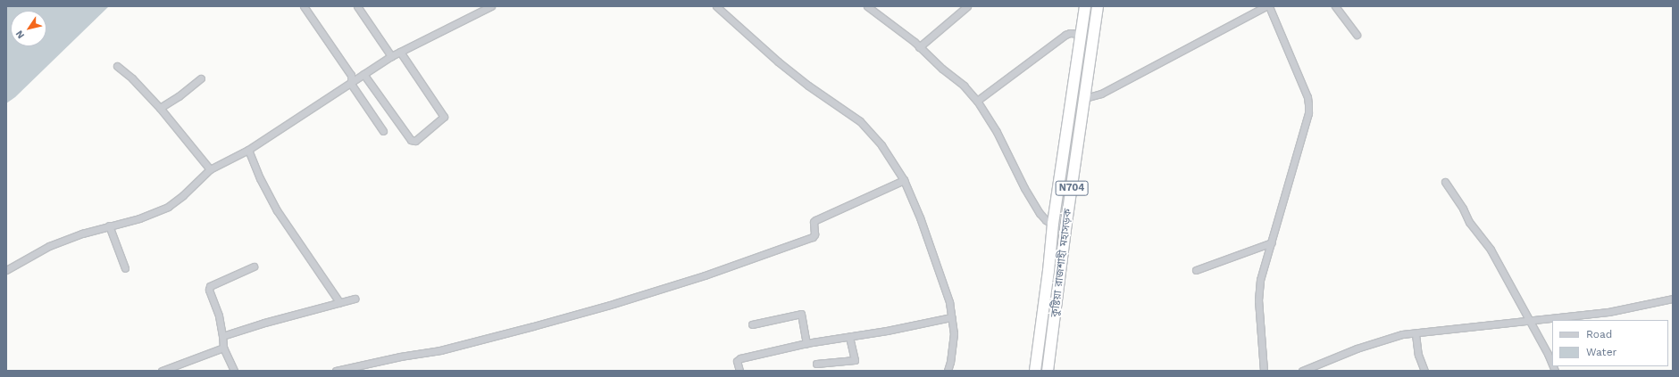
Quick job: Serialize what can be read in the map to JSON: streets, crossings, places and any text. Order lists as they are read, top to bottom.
{
  "streets": {
    "highway": ["N704", "কুষ্টিয়া রাজশাহী মহাসড়ক"]
  },
  "legend": ["Road", "Water"],
  "north": "bottom left"
}
